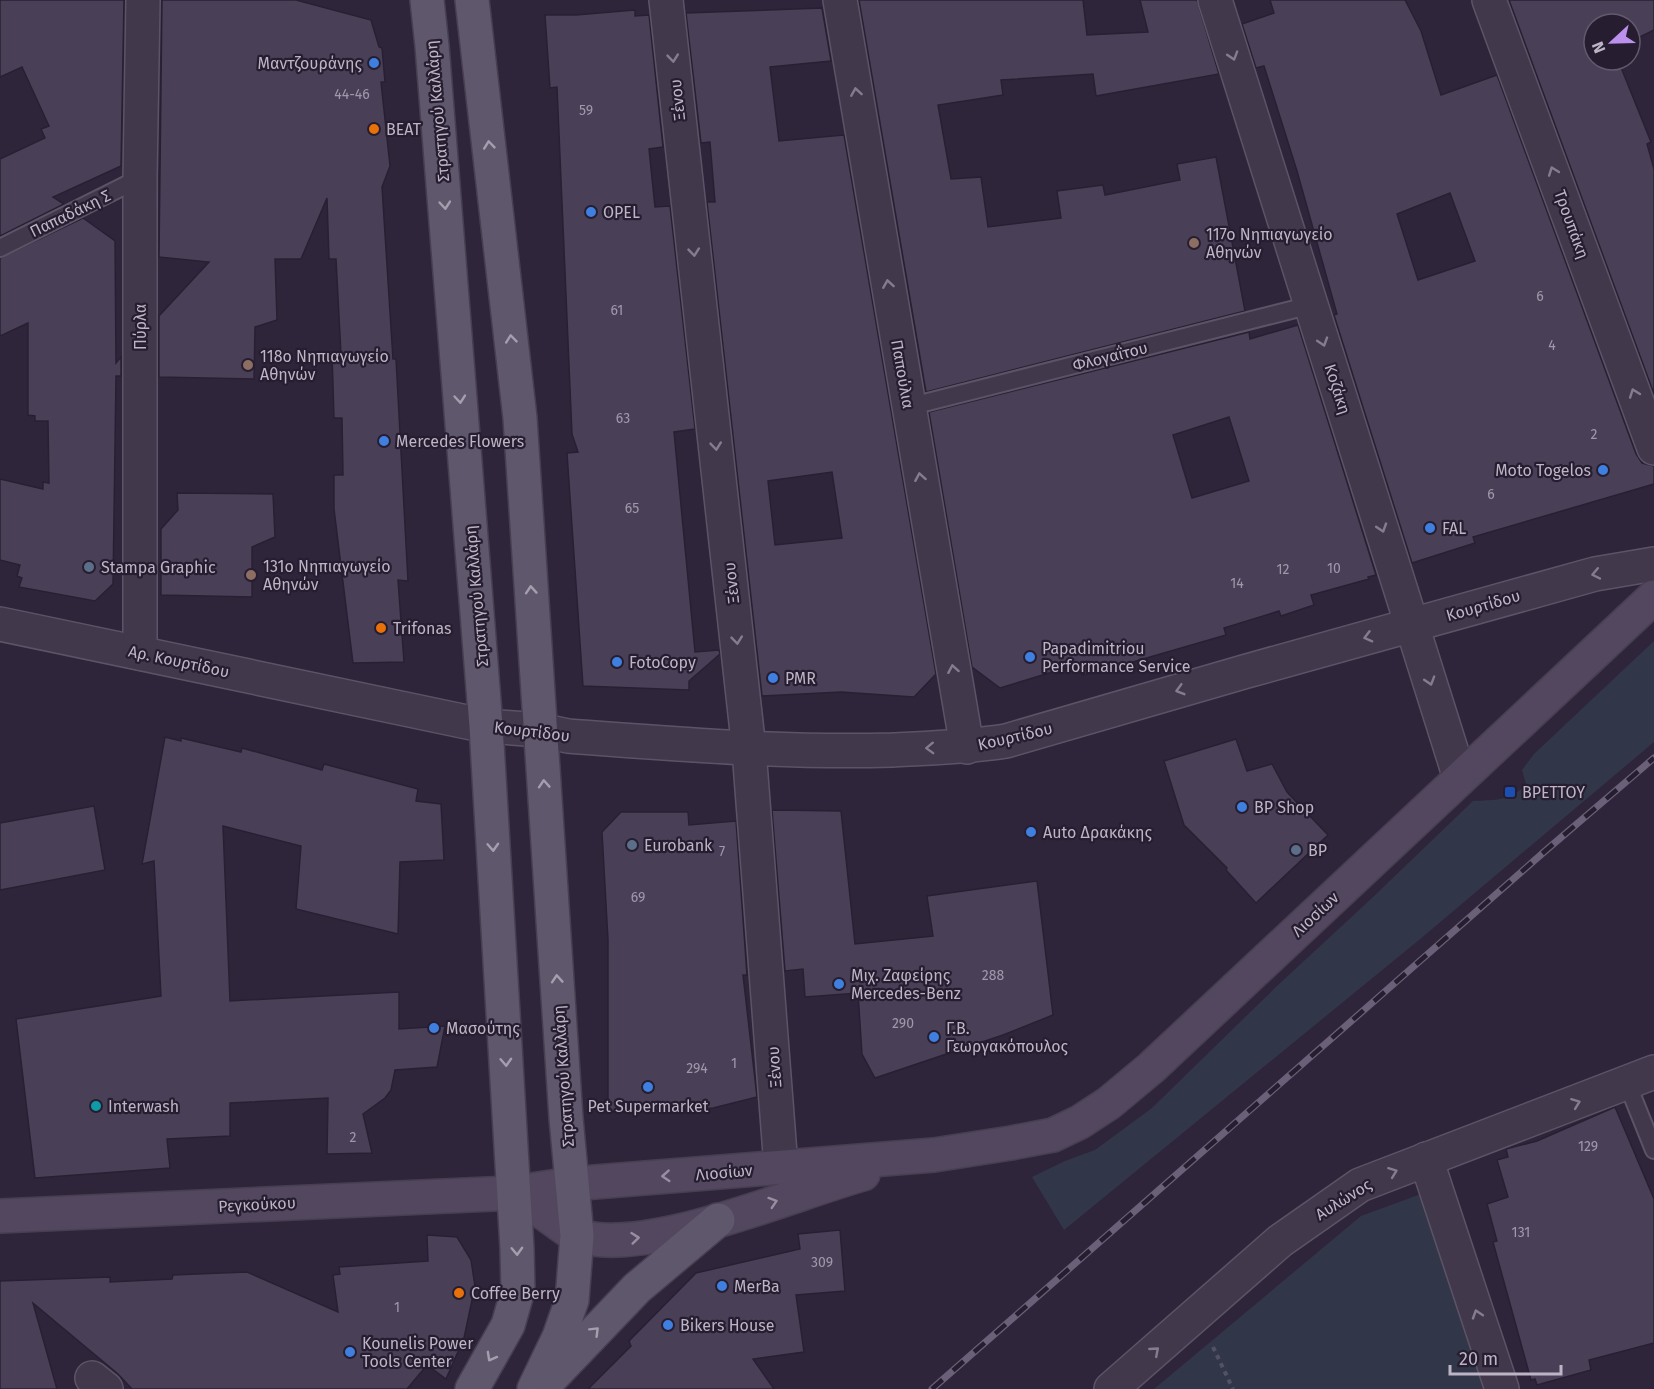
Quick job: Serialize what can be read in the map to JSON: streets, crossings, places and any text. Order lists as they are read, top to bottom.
{
  "streets": {
    "main road": ["Στρατηγού Καλλάρη", "Λιοσίων", "Ρεγκούκου"],
    "street": [
      "Ξένου",
      "Τρουπάκη",
      "Πύρλα",
      "Παπούλια",
      "Κοζάκη",
      "Κουρτίδου",
      "Αρ. Κουρτίδου",
      "Αυλώνος"
    ],
    "lane": ["Παπαδάκη Σ", "Φλογαΐτου"]
  },
  "crossings": [
    ["Ξένου", "Κουρτίδου"],
    ["Ξένου", "Λιοσίων"],
    ["Στρατηγού Καλλάρη", "Κουρτίδου"],
    ["Στρατηγού Καλλάρη", "Λιοσίων"],
    ["Στρατηγού Καλλάρη", "Ρεγκούκου"],
    ["Παπαδάκη Σ", "Πύρλα"],
    ["Πύρλα", "Αρ. Κουρτίδου"],
    ["Φλογαΐτου", "Παπούλια"],
    ["Φλογαΐτου", "Κοζάκη"],
    ["Παπούλια", "Κουρτίδου"],
    ["Κοζάκη", "Κουρτίδου"],
    ["Κοζάκη", "Λιοσίων"],
    ["Κουρτίδου", "Αρ. Κουρτίδου"],
    ["Λιοσίων", "Ρεγκούκου"]
  ],
  "one_way": [
    "Ξένου",
    "Τρουπάκη",
    "Παπούλια",
    "Κοζάκη",
    "Κουρτίδου",
    "Αυλώνος"
  ],
  "places": {
    "other": [
      "Μαντζουράνης",
      "ΒΕΑΤ",
      "OPEL",
      "117ο Νηπιαγωγείο Αθηνών",
      "118ο Νηπιαγωγείο Αθηνών",
      "Mercedes Flowers",
      "Moto Togelos",
      "FAL",
      "Stampa Graphic",
      "131ο Νηπιαγωγείο Αθηνών",
      "Trifonas",
      "Papadimitriou Performance Service",
      "FotoCopy",
      "PMR",
      "BP Shop",
      "Auto Δρακάκης",
      "Eurobank",
      "BP",
      "Μιχ. Ζαφείρης Mercedes-Benz",
      "Μασούτης",
      "Γ.Β. Γεωργακόπουλος",
      "Pet Supermarket",
      "Interwash",
      "MerBa",
      "Coffee Berry",
      "Bikers House",
      "Kounelis Power Tools Center"
    ],
    "transit": ["ΒΡΕΤΤΟΥ"]
  },
  "house_numbers": [
    "44-46",
    "59",
    "6",
    "61",
    "4",
    "63",
    "2",
    "6",
    "65",
    "10",
    "12",
    "14",
    "7",
    "69",
    "288",
    "290",
    "1",
    "294",
    "2",
    "129",
    "131",
    "309",
    "1"
  ],
  "scale_bar": "20 m",
  "north": "left"
}
